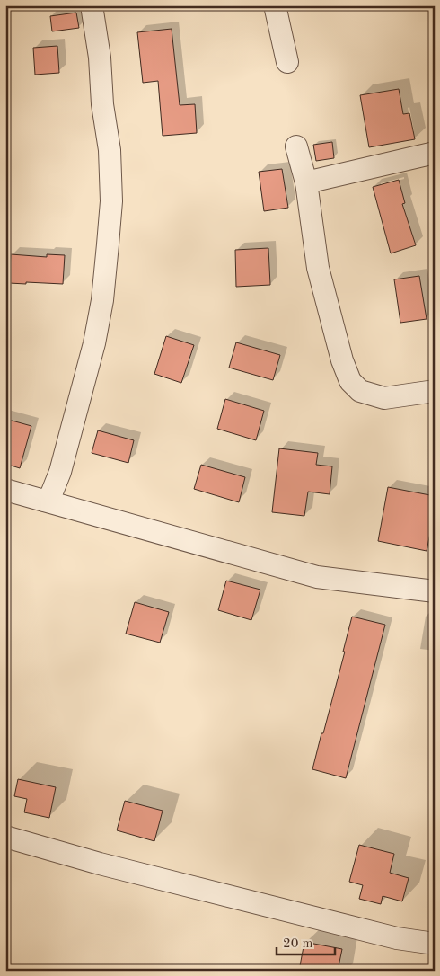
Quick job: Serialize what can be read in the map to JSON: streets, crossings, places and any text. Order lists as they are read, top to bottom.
{
  "scale_bar": "20 m"
}
